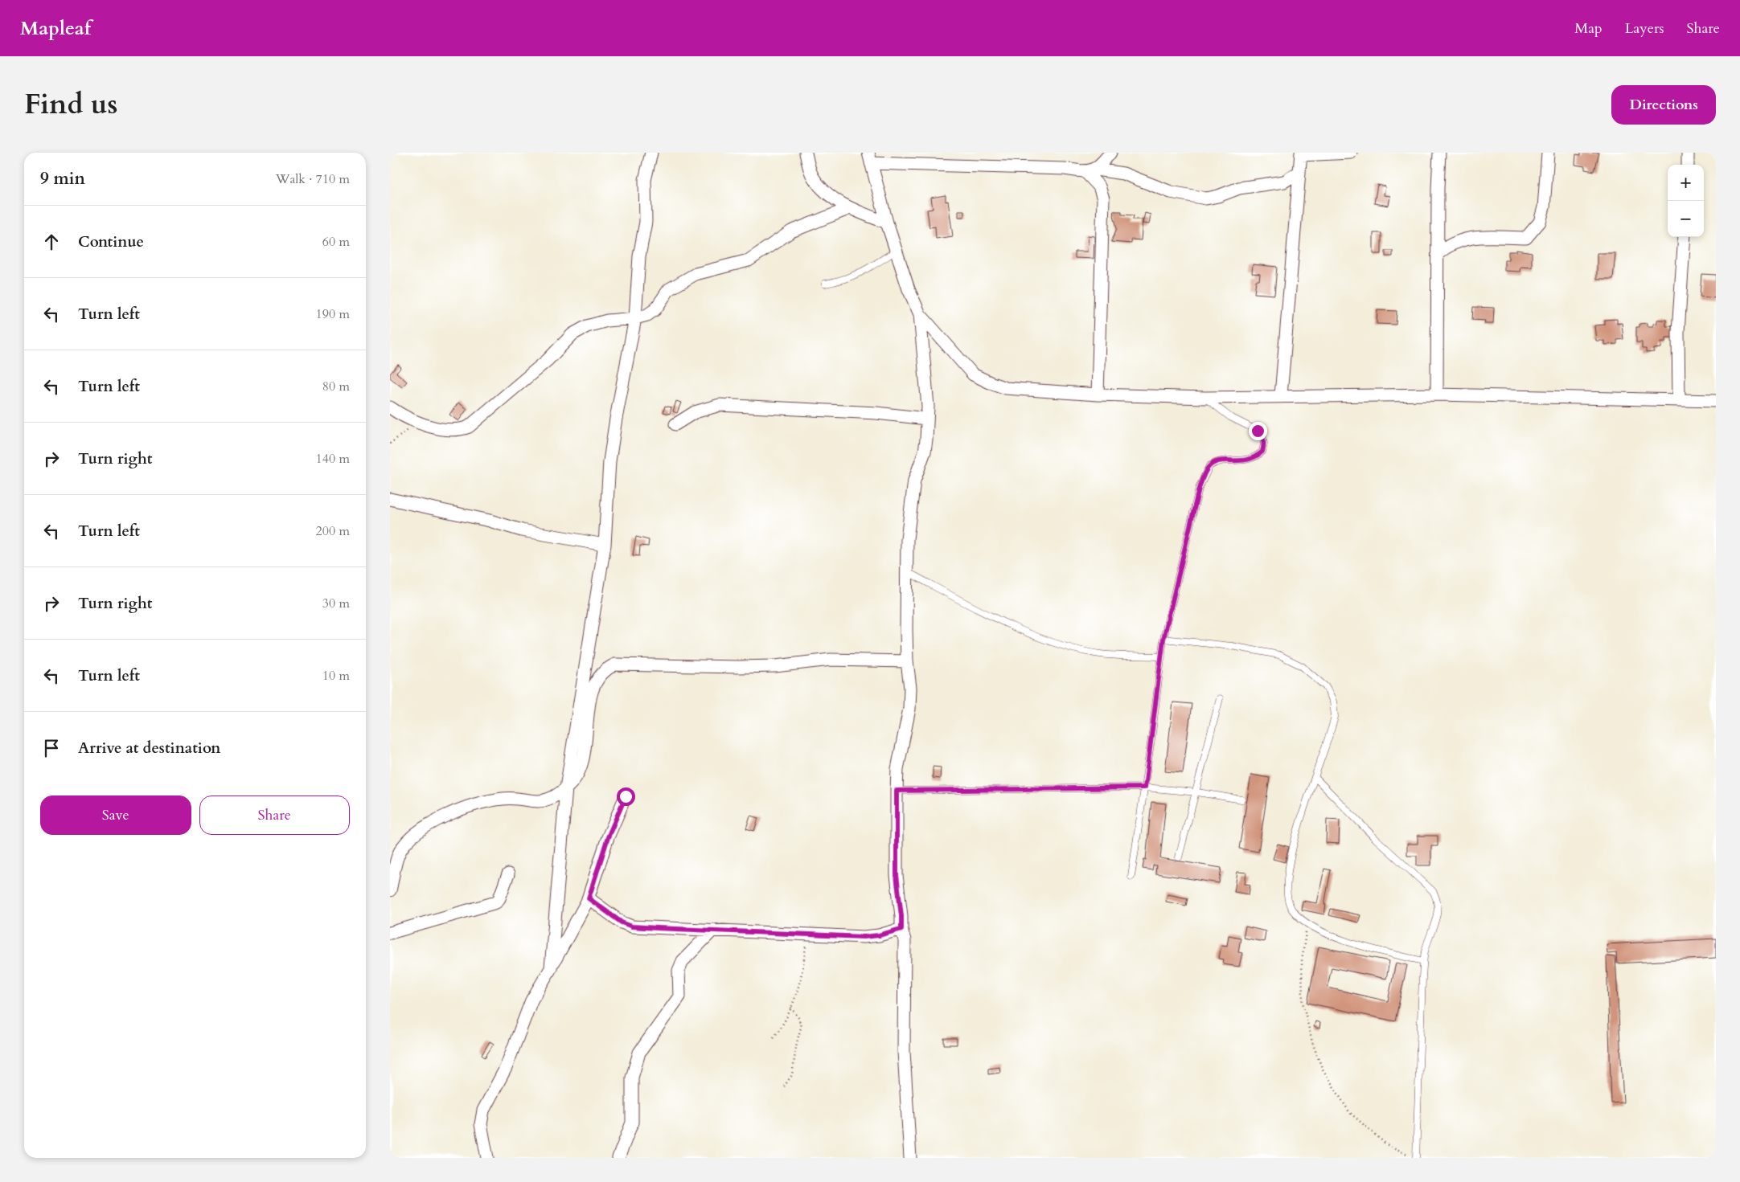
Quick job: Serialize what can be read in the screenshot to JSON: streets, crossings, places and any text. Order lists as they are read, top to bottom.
{
  "page": {
    "header": "Mapleaf",
    "nav": ["Map", "Layers", "Share"],
    "title": "Find us",
    "buttons": [
      "Directions",
      ["Save", "Share"]
    ],
    "heading": ["9 min", "Walk · 710 m"],
    "map_buttons": ["+", "−"],
    "list": [
      ["Continue", "60 m"],
      ["Turn left", "190 m"],
      ["Turn left", "80 m"],
      ["Turn right", "140 m"],
      ["Turn left", "200 m"],
      ["Turn right", "30 m"],
      ["Turn left", "10 m"],
      "Arrive at destination"
    ]
  }
}
